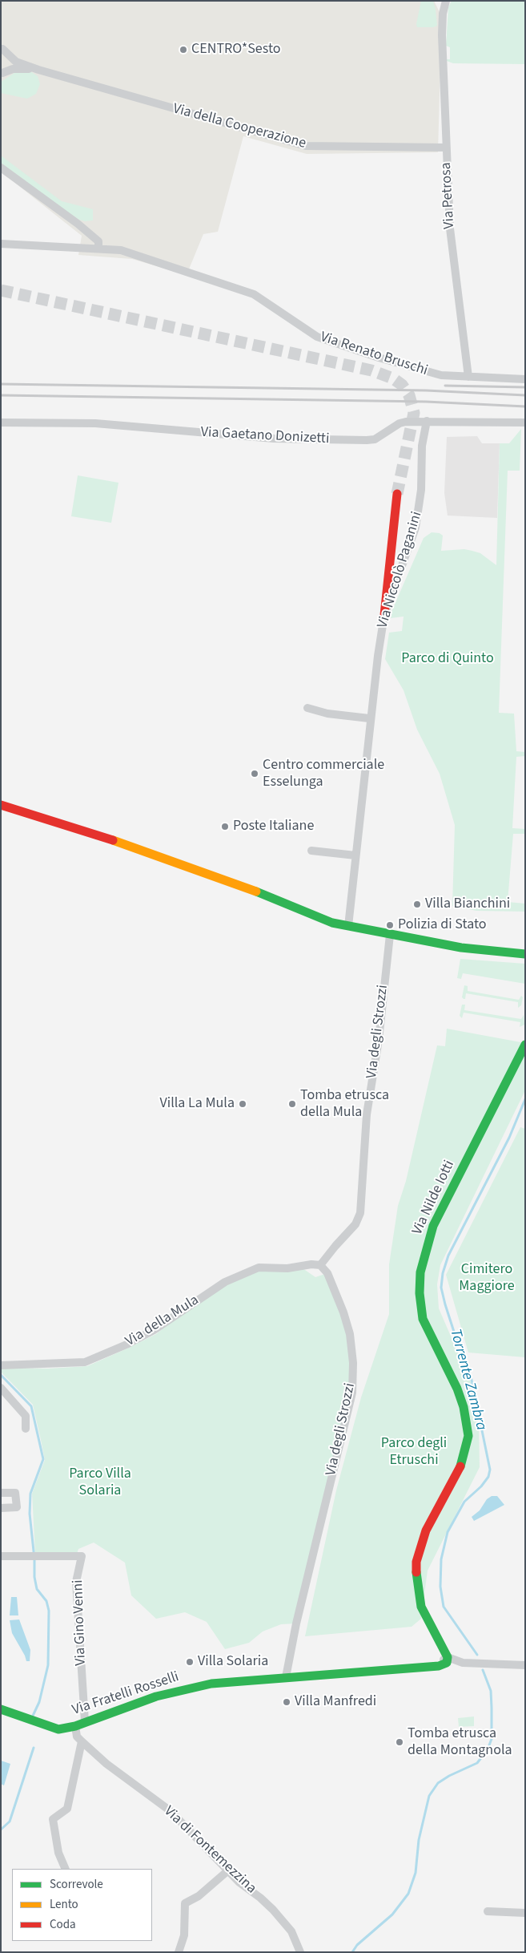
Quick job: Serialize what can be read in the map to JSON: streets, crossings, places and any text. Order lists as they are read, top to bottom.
{
  "streets": {
    "street": [
      "Via della Cooperazione",
      "Via Petrosa",
      "Via Renato Bruschi",
      "Via Gaetano Donizetti",
      "Via Niccolò Paganini",
      "Via degli Strozzi",
      "Via Nilde Iotti",
      "Via della Mula",
      "Via Gino Venni",
      "Via Fratelli Rosselli",
      "Via di Fontemezzina"
    ]
  },
  "crossings": [
    ["Via della Cooperazione", "Via Petrosa"],
    ["Via Petrosa", "Via Renato Bruschi"],
    ["Via Gaetano Donizetti", "Via Niccolò Paganini"],
    ["Via degli Strozzi", "Via della Mula"],
    ["Via degli Strozzi", "Via Fratelli Rosselli"],
    ["Via Nilde Iotti", "Via Fratelli Rosselli"],
    ["Via Gino Venni", "Via Fratelli Rosselli"],
    ["Via Fratelli Rosselli", "Via di Fontemezzina"]
  ],
  "water": ["Torrente Zambra"],
  "parks": [
    "Parco di Quinto",
    "Cimitero Maggiore",
    "Parco degli Etruschi",
    "Parco Villa Solaria"
  ],
  "places": [
    "CENTRO*Sesto",
    "Centro commerciale Esselunga",
    "Poste Italiane",
    "Villa Bianchini",
    "Polizia di Stato",
    "Villa La Mula",
    "Tomba etrusca della Mula",
    "Villa Solaria",
    "Villa Manfredi",
    "Tomba etrusca della Montagnola"
  ],
  "legend": ["Scorrevole", "Lento", "Coda"]
}
